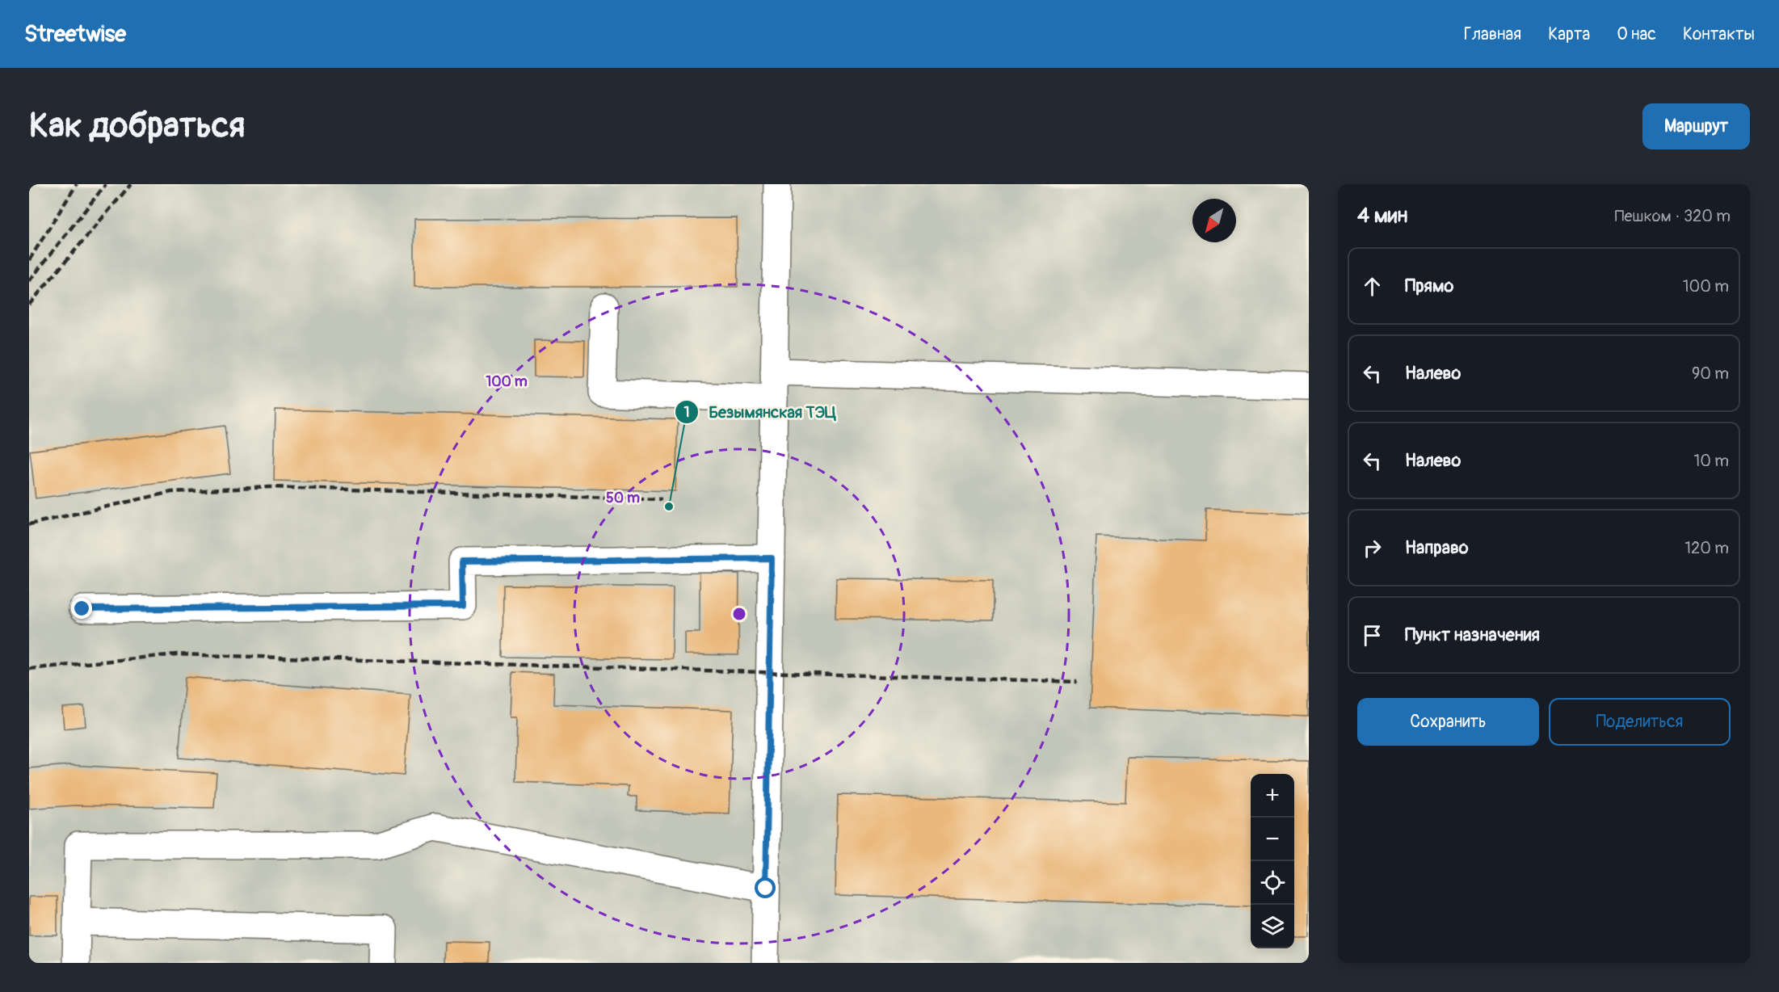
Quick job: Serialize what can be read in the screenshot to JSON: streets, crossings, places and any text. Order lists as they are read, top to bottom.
{
  "places": ["Безымянская ТЭЦ"],
  "north": "bottom left",
  "page": {
    "header": "Streetwise",
    "nav": [
      "Главная",
      "Карта",
      "О нас",
      "Контакты"
    ],
    "buttons": [
      "Маршрут",
      ["Сохранить", "Поделиться"]
    ],
    "title": "Как добраться",
    "heading": ["4 мин", "Пешком · 320 m"],
    "list": [
      ["Прямо", "100 m"],
      ["Налево", "90 m"],
      ["Налево", "10 m"],
      ["Направо", "120 m"],
      "Пункт назначения"
    ],
    "map_buttons": ["+", "−"]
  },
  "rings": ["100 m", "50 m"]
}
